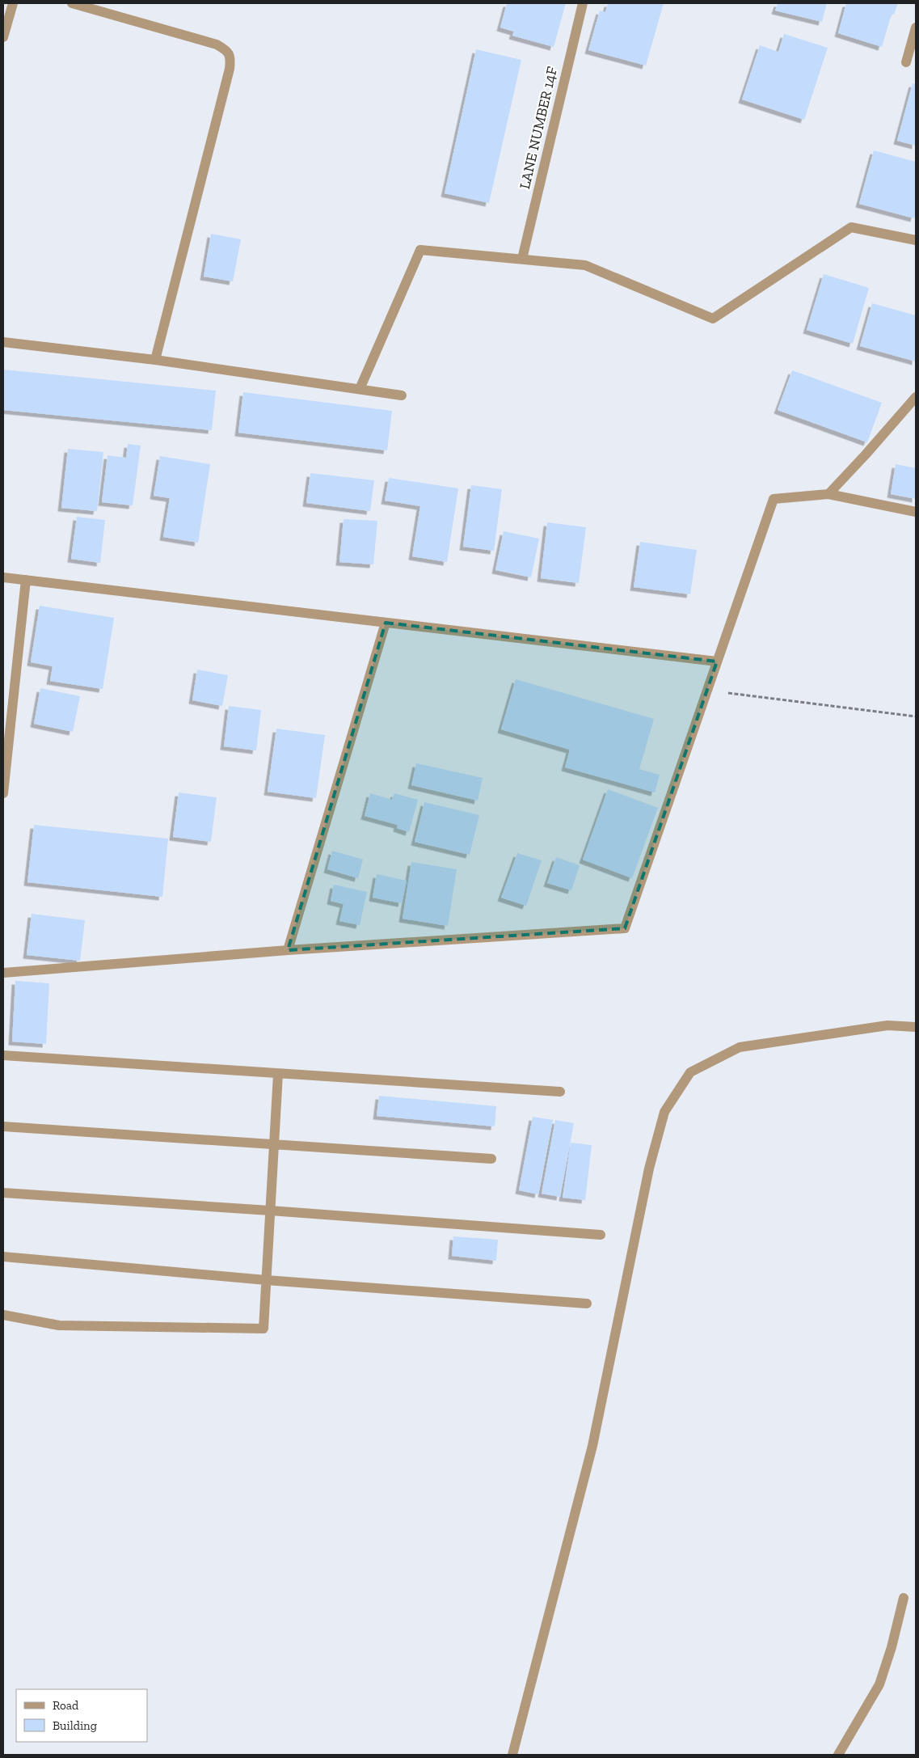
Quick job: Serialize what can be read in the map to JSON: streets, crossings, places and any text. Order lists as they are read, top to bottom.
{
  "streets": {
    "street": ["LANE NUMBER 14F"]
  },
  "legend": ["Road", "Building"]
}
